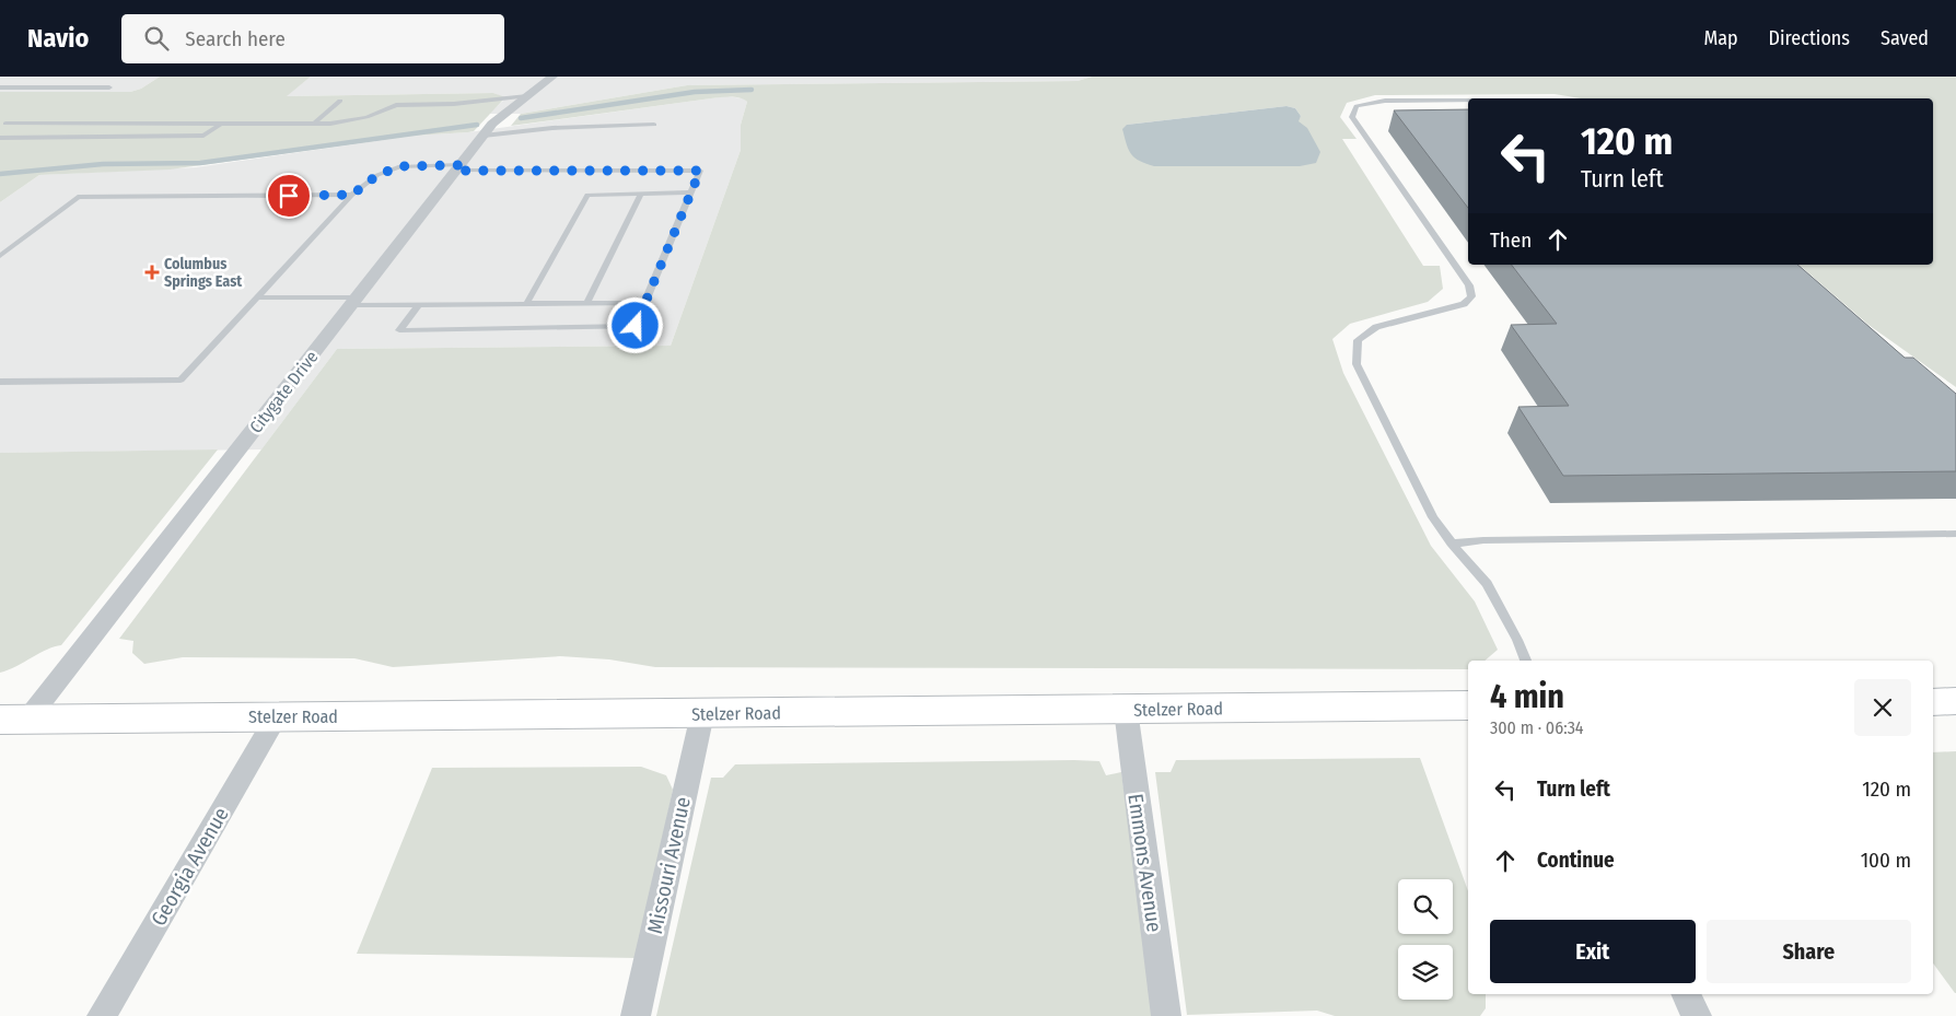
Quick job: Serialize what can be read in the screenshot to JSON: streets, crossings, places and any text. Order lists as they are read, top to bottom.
{
  "streets": {
    "main road": ["Stelzer Road"],
    "street": [
      "Citygate Drive",
      "Emmons Avenue",
      "Missouri Avenue",
      "Georgia Avenue"
    ]
  },
  "crossings": [
    ["Citygate Drive", "Stelzer Road"],
    ["Stelzer Road", "Emmons Avenue"],
    ["Stelzer Road", "Missouri Avenue"],
    ["Stelzer Road", "Georgia Avenue"]
  ],
  "places": {
    "health": ["Columbus Springs East"]
  },
  "page": {
    "header": "Navio",
    "search": "Search here",
    "nav": ["Map", "Directions", "Saved"],
    "turn": ["120 m", "Turn left"],
    "then": "Then",
    "heading": ["4 min", "300 m · 06:34"],
    "list": [
      {
        "name": "Turn left",
        "value": "120 m"
      },
      {
        "name": "Continue",
        "value": "100 m"
      }
    ],
    "buttons": ["Exit", "Share"]
  }
}
